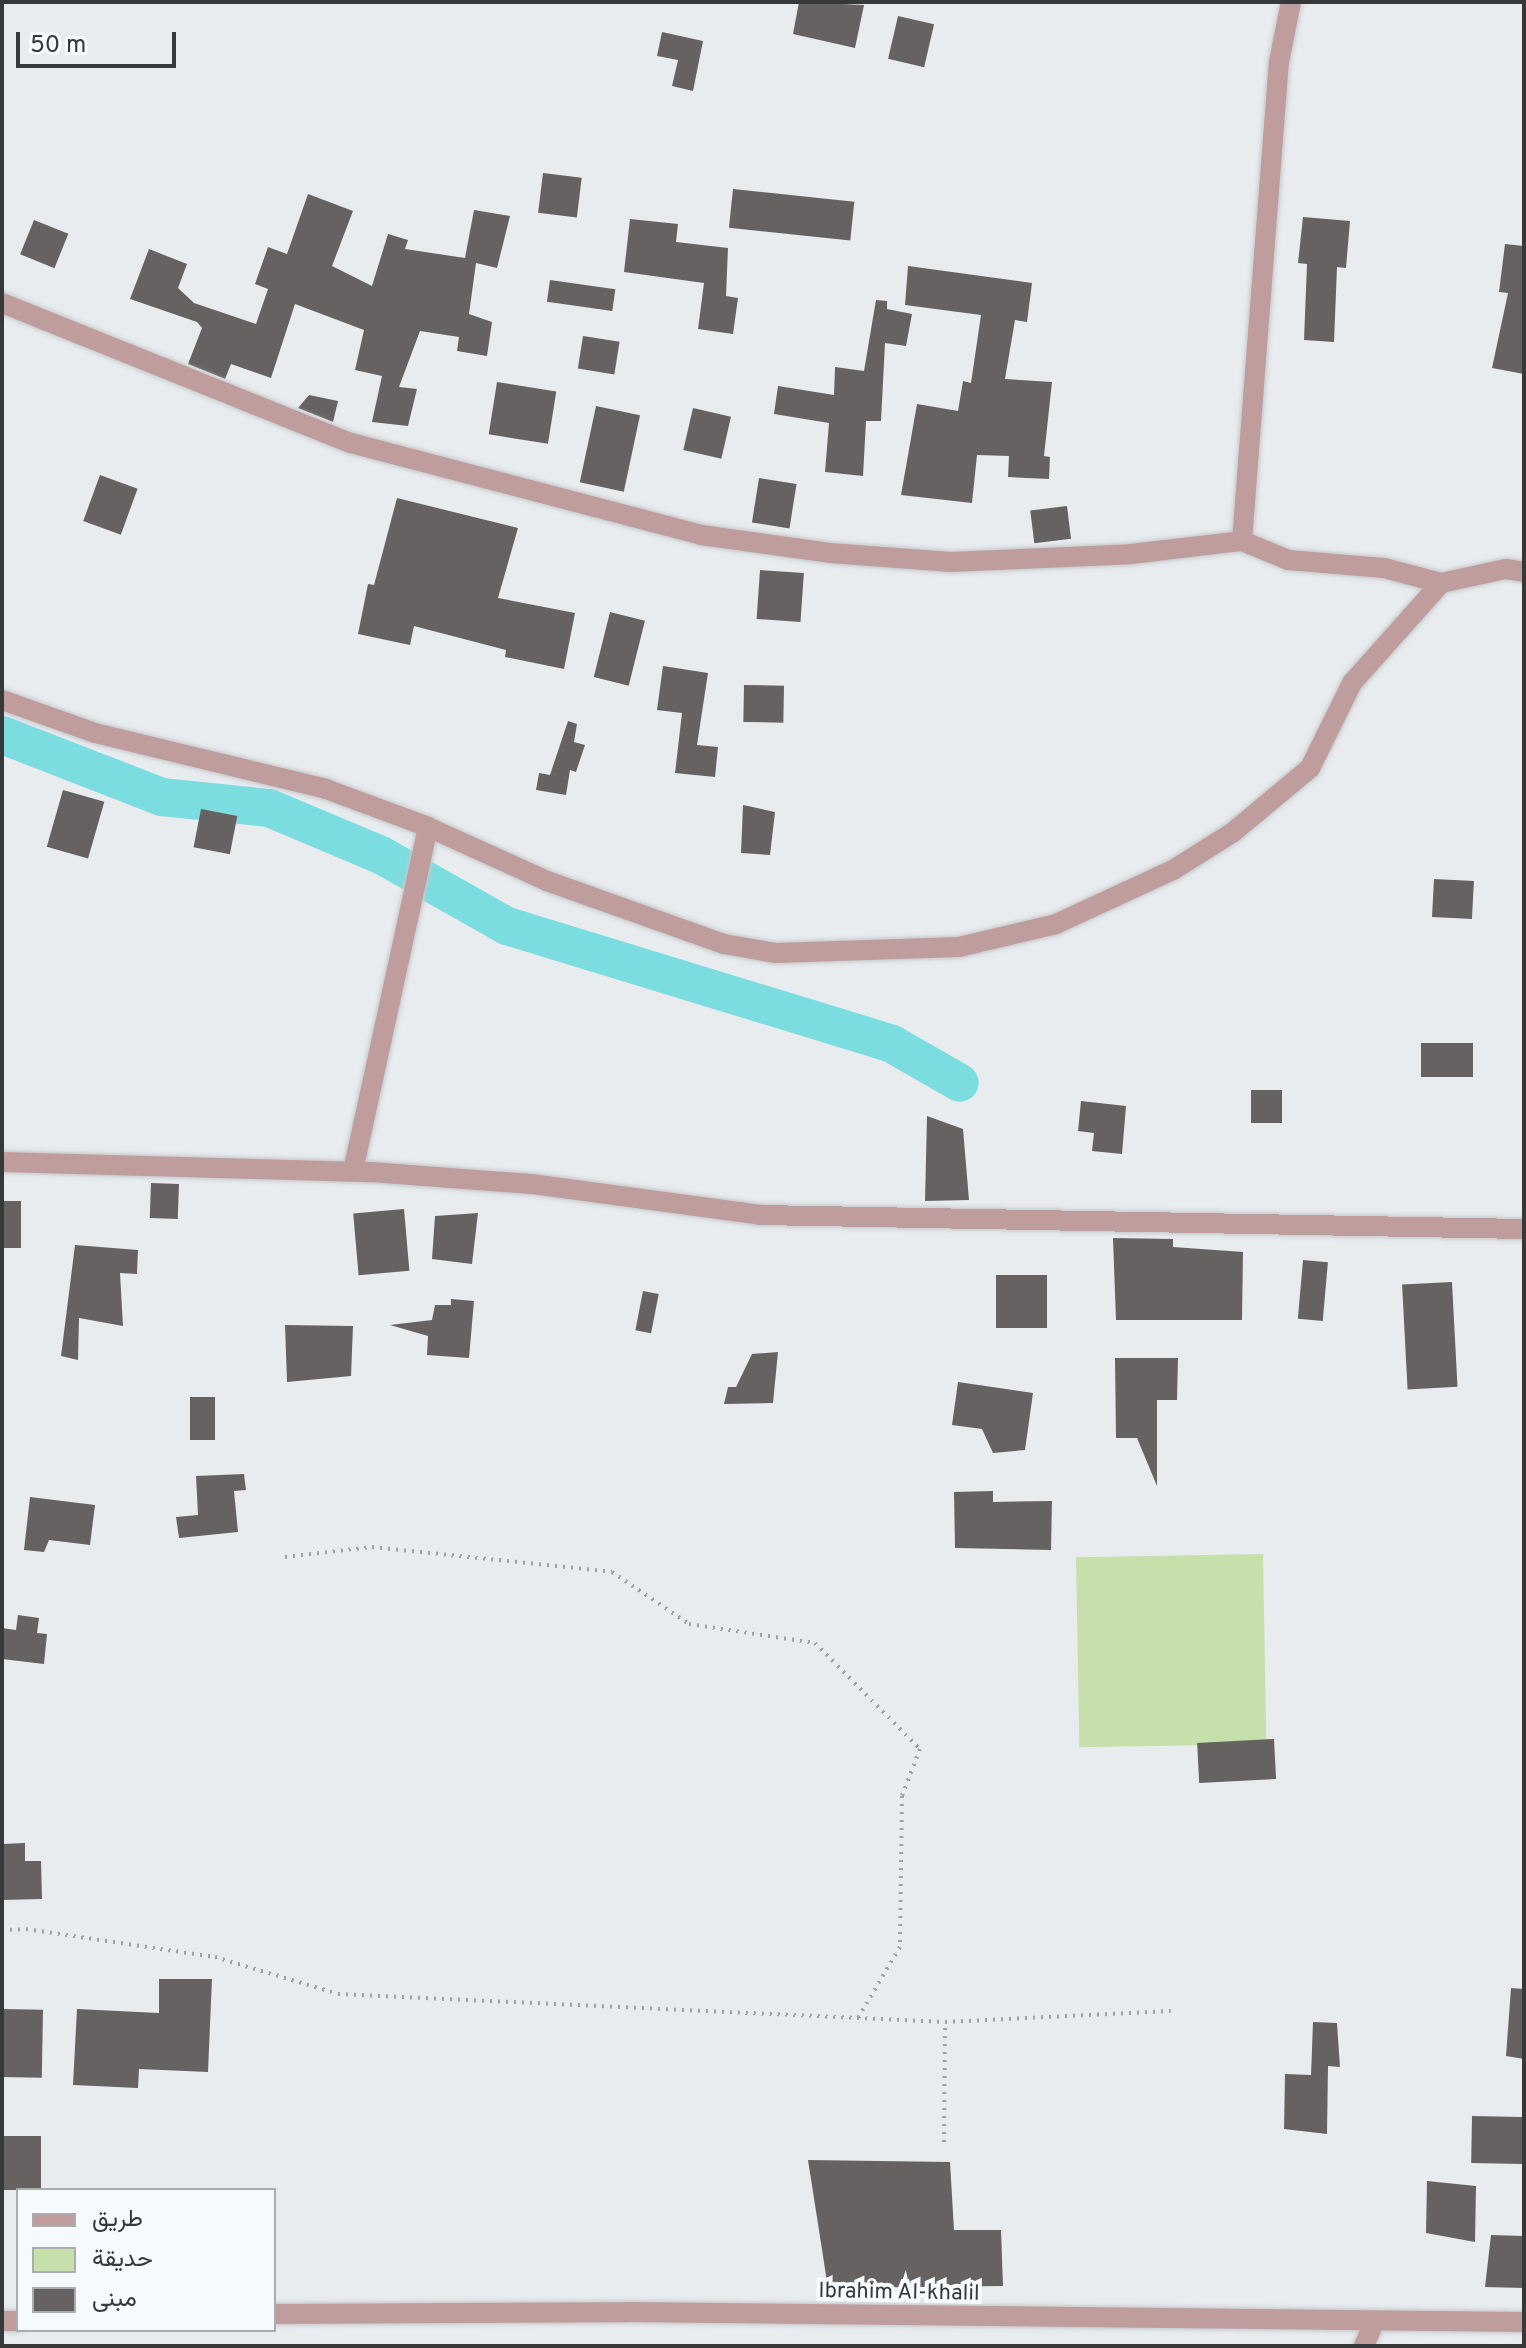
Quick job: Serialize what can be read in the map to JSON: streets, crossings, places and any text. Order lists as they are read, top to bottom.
{
  "streets": {
    "street": ["Ibrahim Al-khalil"]
  },
  "legend": ["طريق", "حديقة", "مبنى"],
  "scale_bar": "50 m"
}
